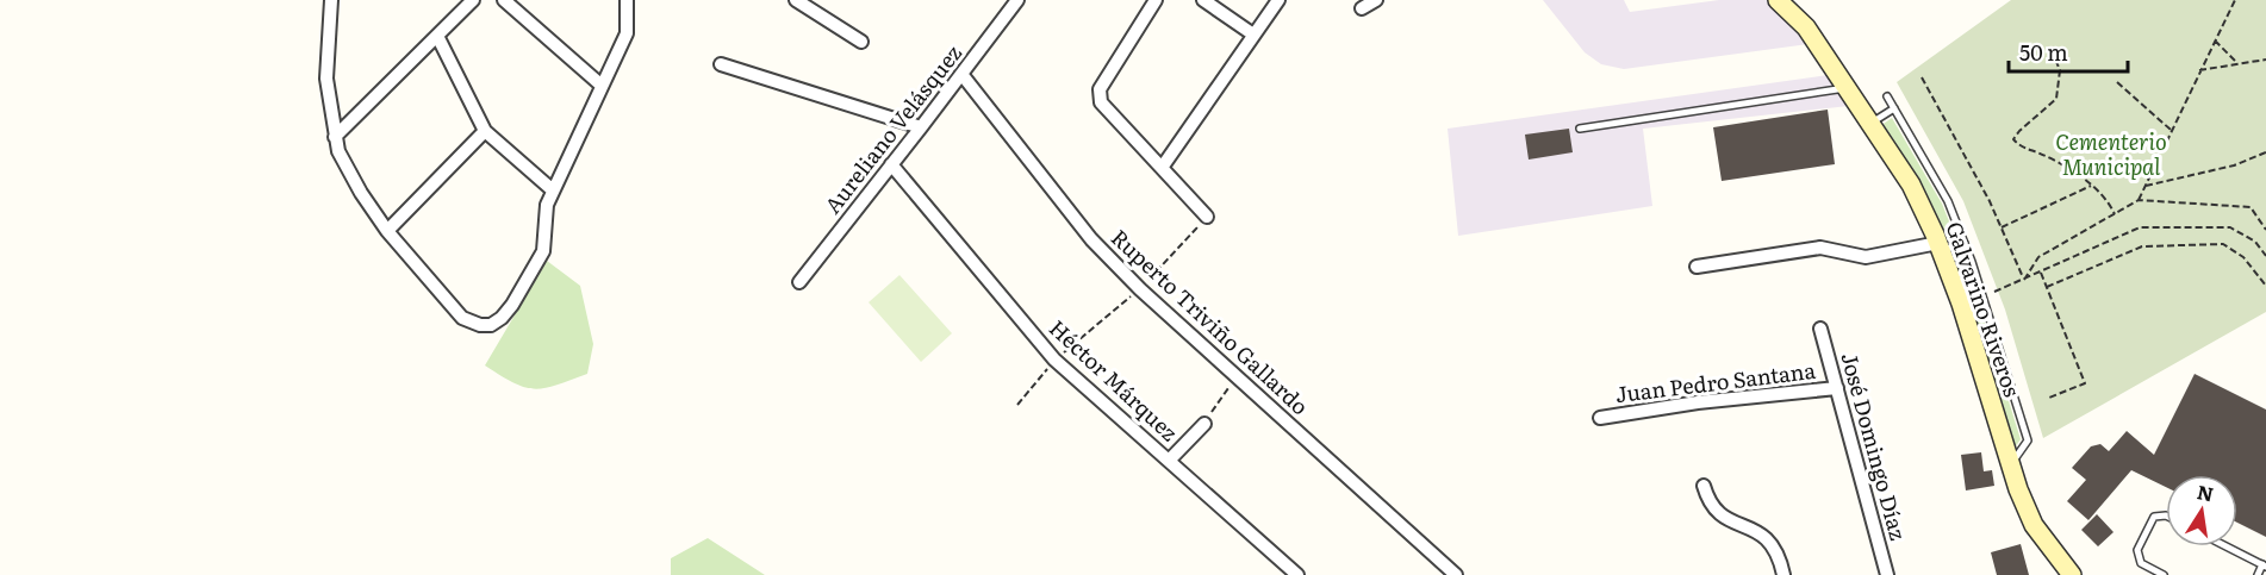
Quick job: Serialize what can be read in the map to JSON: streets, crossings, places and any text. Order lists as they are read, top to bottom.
{
  "streets": {
    "street": [
      "Aureliano Velásquez",
      "Galvarino Riveros",
      "Ruperto Triviño Gallardo",
      "Héctor Márquez",
      "Juan Pedro Santana",
      "José Domingo Díaz"
    ]
  },
  "crossings": [
    ["Aureliano Velásquez", "Ruperto Triviño Gallardo"],
    ["Aureliano Velásquez", "Héctor Márquez"],
    ["Juan Pedro Santana", "José Domingo Díaz"]
  ],
  "parks": ["Cementerio Municipal"],
  "scale_bar": "50 m",
  "north": "top"
}
